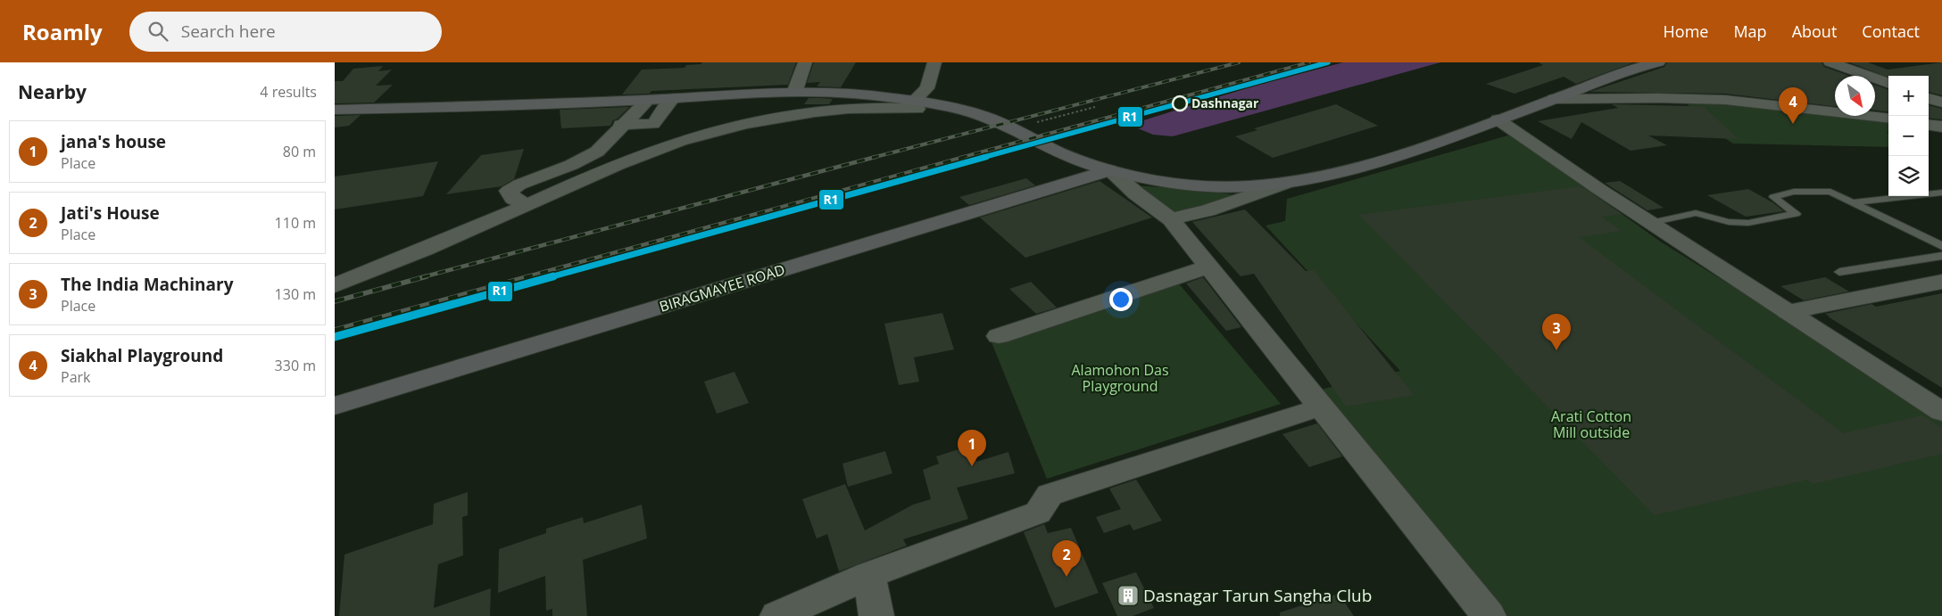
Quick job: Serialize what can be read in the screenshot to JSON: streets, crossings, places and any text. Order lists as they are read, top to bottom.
{
  "streets": {
    "main road": ["BIRAGMAYEE ROAD"]
  },
  "parks": ["Alamohon Das Playground", "Arati Cotton Mill outside"],
  "places": {
    "other": ["Dashnagar"],
    "building": ["Dasnagar Tarun Sangha Club"]
  },
  "lines": ["transit line R1"],
  "north": "bottom right",
  "page": {
    "header": "Roamly",
    "search": "Search here",
    "nav": [
      "Home",
      "Map",
      "About",
      "Contact"
    ],
    "heading": ["Nearby", "4 results"],
    "map_buttons": ["+", "−"],
    "pins": [
      "4",
      "3",
      "1",
      "2"
    ],
    "list": [
      {
        "mark": "1",
        "name": "jana's house",
        "note": "Place",
        "value": "80 m"
      },
      {
        "mark": "2",
        "name": "Jati's House",
        "note": "Place",
        "value": "110 m"
      },
      {
        "mark": "3",
        "name": "The India Machinary",
        "note": "Place",
        "value": "130 m"
      },
      {
        "mark": "4",
        "name": "Siakhal Playground",
        "note": "Park",
        "value": "330 m"
      }
    ]
  }
}
